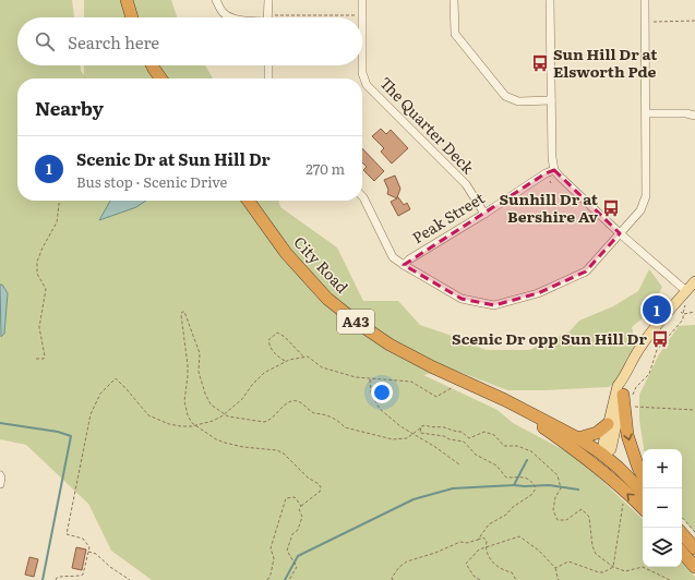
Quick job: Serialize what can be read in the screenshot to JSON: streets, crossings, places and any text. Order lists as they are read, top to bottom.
{
  "streets": {
    "highway": ["City Road", "A43"],
    "street": ["The Quarter Deck", "Peak Street"]
  },
  "crossings": [
    ["The Quarter Deck", "Peak Street"]
  ],
  "places": {
    "bus stop": ["Sun Hill Dr at Elsworth Pde", "Sunhill Dr at Bershire Av", "Scenic Dr opp Sun Hill Dr"]
  },
  "page": {
    "search": "Search here",
    "heading": "Nearby",
    "list": [
      {
        "mark": "1",
        "name": "Scenic Dr at Sun Hill Dr",
        "note": "Bus stop · Scenic Drive",
        "value": "270 m"
      }
    ],
    "pins": "1",
    "map_buttons": ["+", "−"]
  }
}
